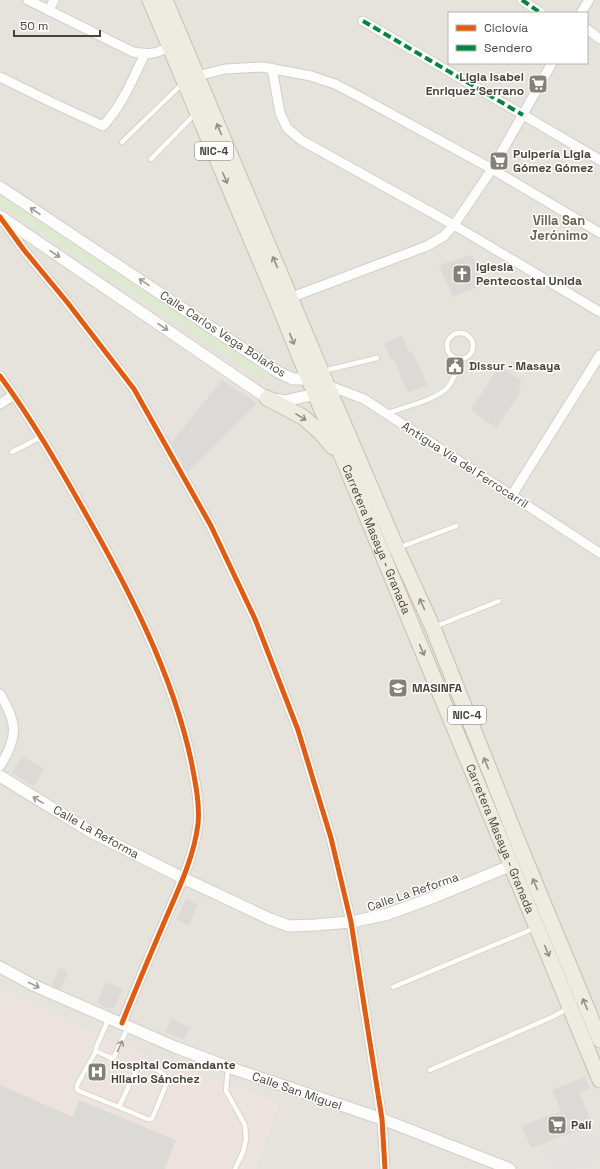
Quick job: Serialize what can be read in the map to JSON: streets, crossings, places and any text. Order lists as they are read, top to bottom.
{
  "streets": {
    "highway": ["NIC-4", "Carretera Masaya - Granada"],
    "street": [
      "Calle Carlos Vega Bolaños",
      "Antigua Vía del Ferrocarril",
      "Calle La Reforma",
      "Calle San Miguel"
    ]
  },
  "crossings": [
    ["Calle Carlos Vega Bolaños", "Antigua Vía del Ferrocarril"],
    ["Calle Carlos Vega Bolaños", "Carretera Masaya - Granada"],
    ["Antigua Vía del Ferrocarril", "Carretera Masaya - Granada"],
    ["Carretera Masaya - Granada", "Calle La Reforma"]
  ],
  "one_way": ["Calle La Reforma"],
  "districts": ["Villa San Jerónimo"],
  "places": {
    "supermarket": ["Ligia Isabel Enriquez Serrano", "Pulpería Ligia Gómez Gómez", "Palí"],
    "church": ["Iglesia Pentecostal Unida"],
    "public building": ["Dissur - Masaya"],
    "school or university": ["MASINFA"],
    "hospital": ["Hospital Comandante Hilario Sánchez"]
  },
  "legend": ["Ciclovía", "Sendero"],
  "scale_bar": "50 m"
}
